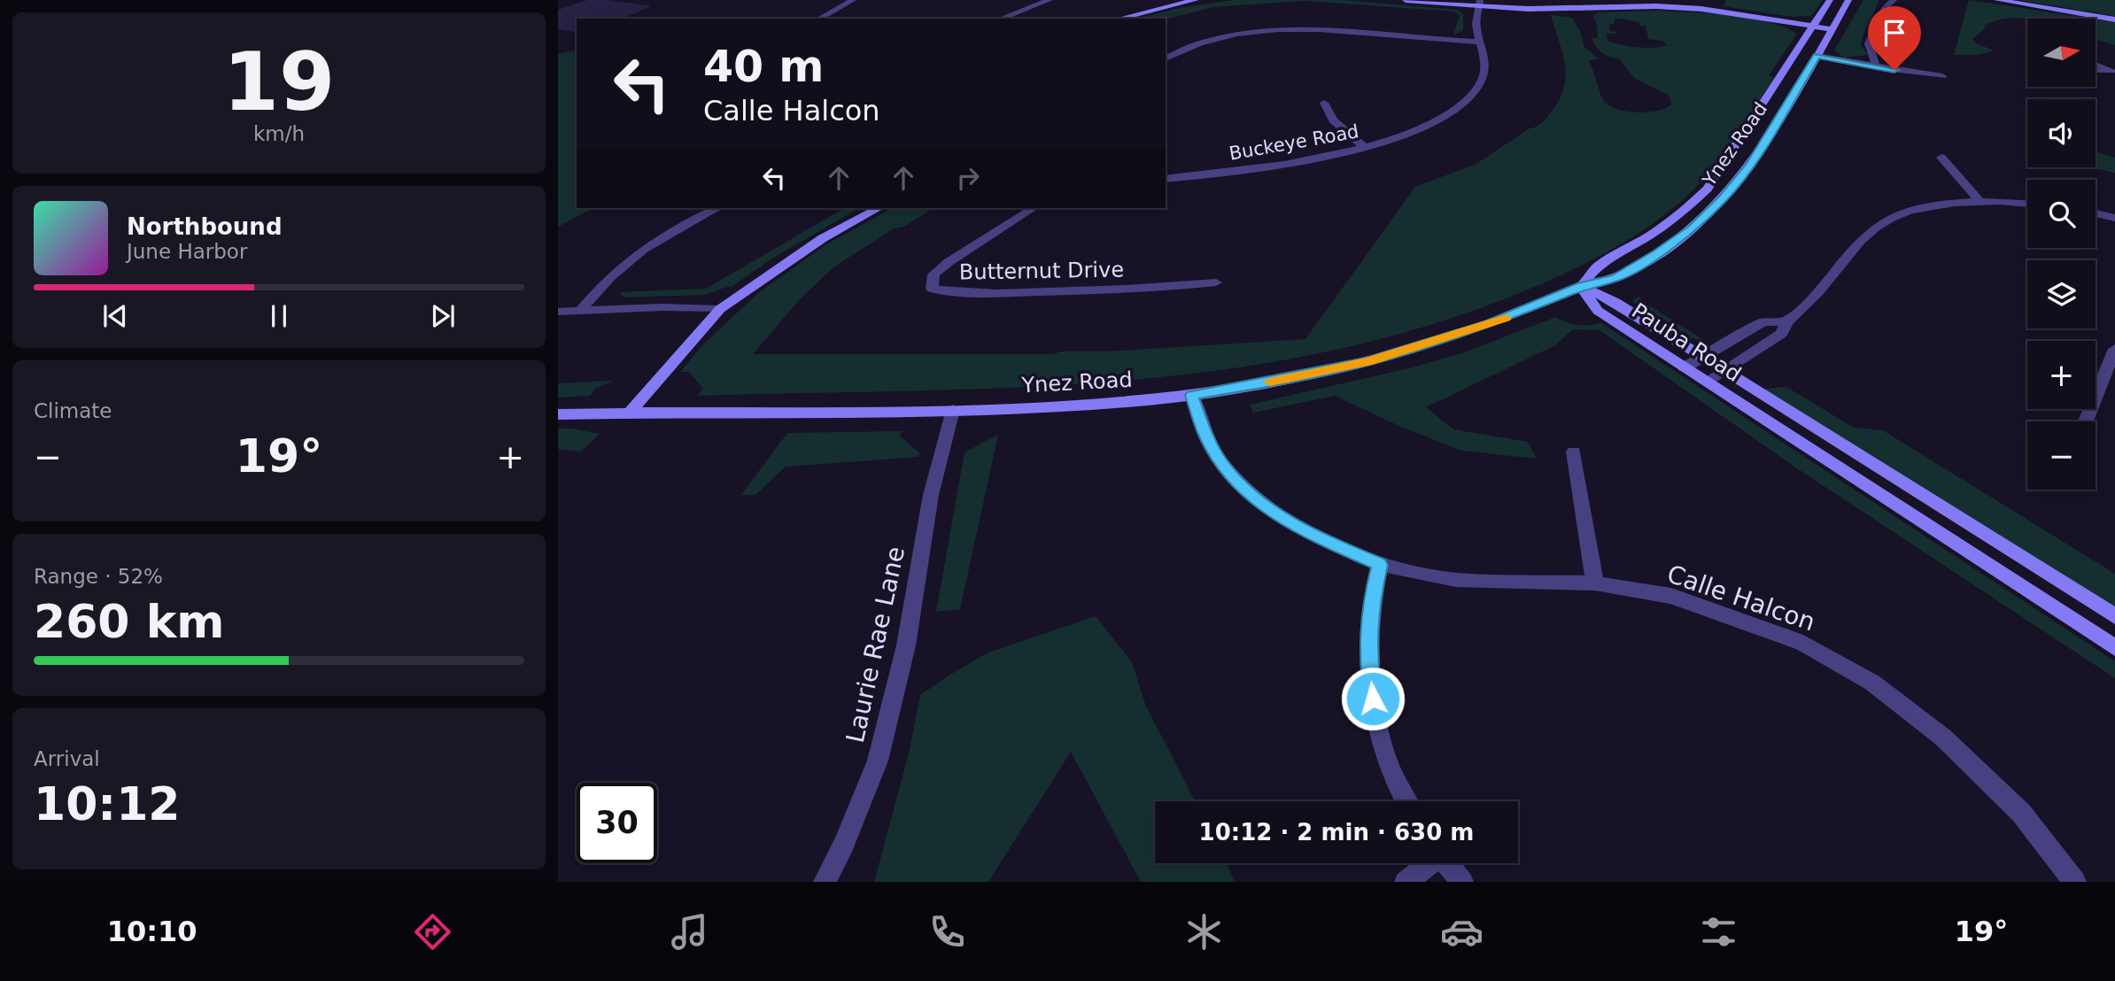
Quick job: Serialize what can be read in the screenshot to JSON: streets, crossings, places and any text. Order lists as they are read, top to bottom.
{
  "streets": {
    "main road": ["Ynez Road", "Pauba Road"],
    "street": [
      "Buckeye Road",
      "Butternut Drive",
      "Calle Halcon",
      "Laurie Rae Lane"
    ]
  },
  "crossings": [
    ["Ynez Road", "Pauba Road"],
    ["Ynez Road", "Calle Halcon"],
    ["Ynez Road", "Laurie Rae Lane"]
  ],
  "north": "right",
  "page": {
    "tile": [
      ["19", "km/h"],
      "Climate",
      ["Range · 52%", "260 km"],
      ["Arrival", "10:12"]
    ],
    "map_buttons": ["+", "−"],
    "turn": ["40 m", "Calle Halcon"],
    "song": ["Northbound", "June Harbor"],
    "heat": ["−", "19°", "+"],
    "limit": "30",
    "trip": "10:12 · 2 min · 630 m",
    "tabs": ["10:10", "19°"]
  }
}
